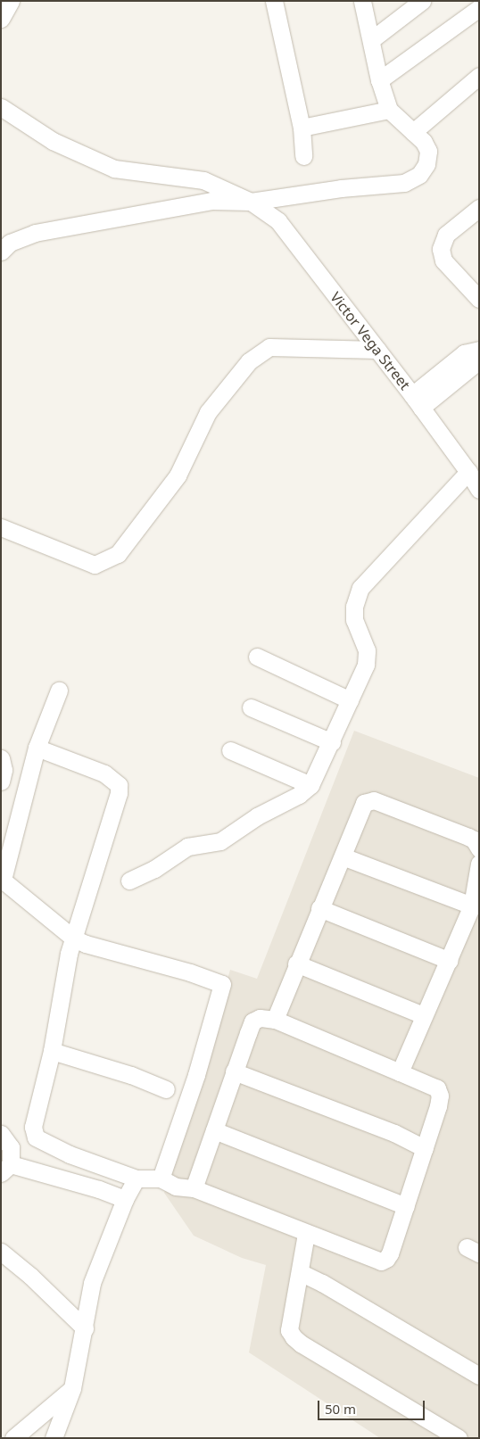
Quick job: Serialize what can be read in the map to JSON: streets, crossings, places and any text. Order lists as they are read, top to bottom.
{
  "streets": {
    "street": ["Victor Vega Street"]
  },
  "scale_bar": "50 m"
}
